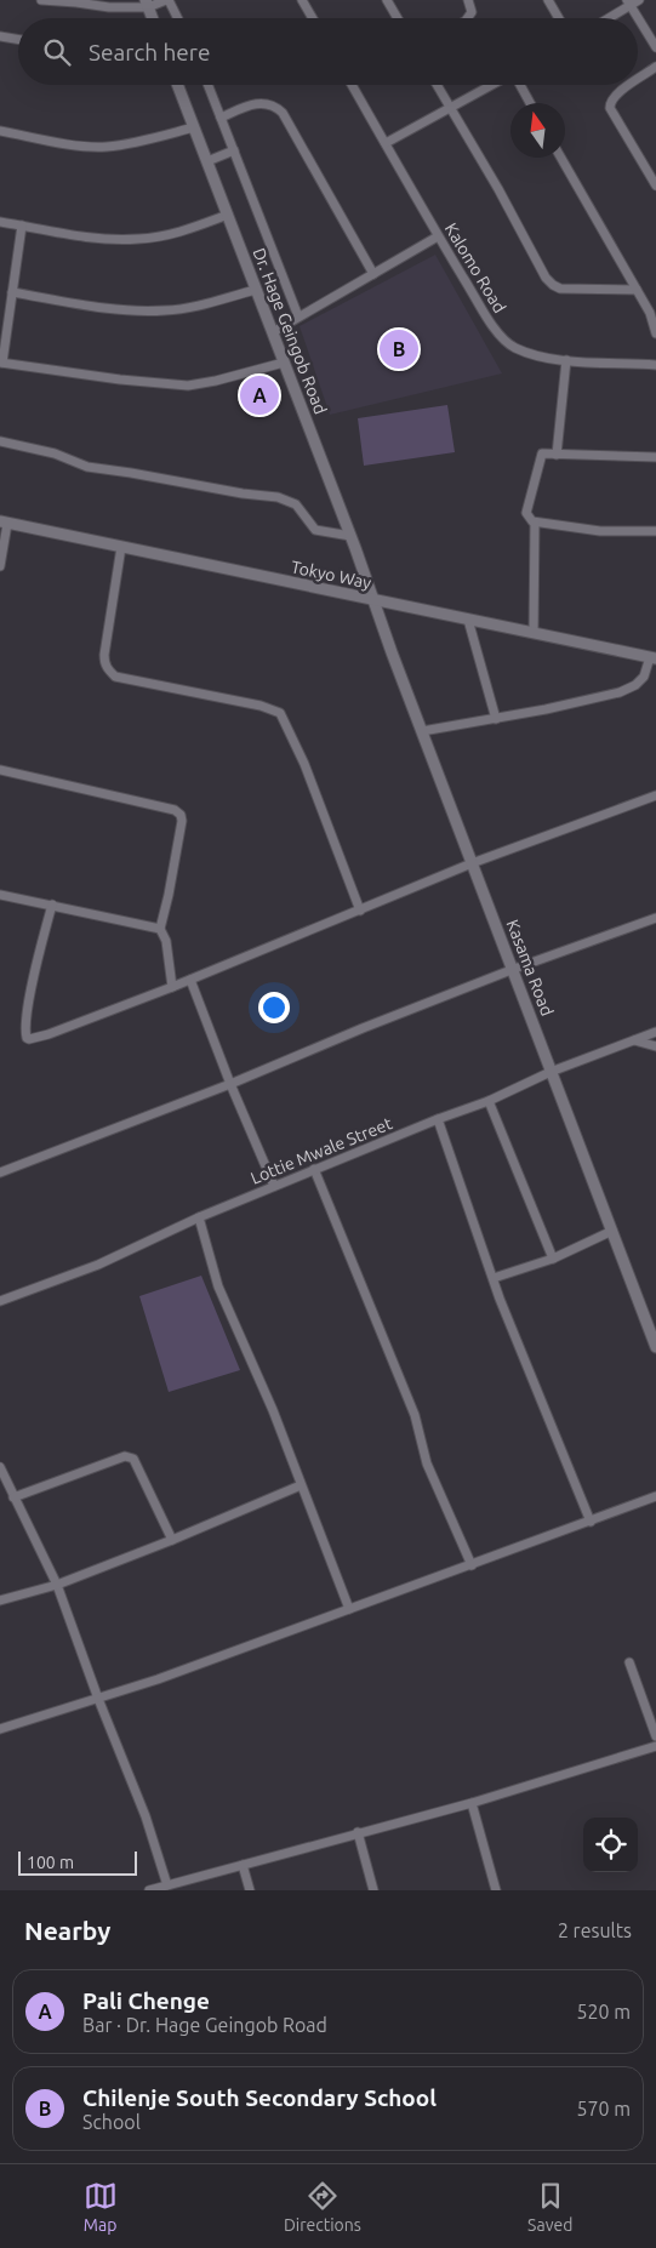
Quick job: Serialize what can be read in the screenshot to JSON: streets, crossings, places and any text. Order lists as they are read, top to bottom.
{
  "streets": {
    "street": [
      "Kalomo Road",
      "Dr. Hage Geingob Road",
      "Tokyo Way",
      "Kasama Road",
      "Lottie Mwale Street"
    ]
  },
  "crossings": [
    ["Dr. Hage Geingob Road", "Tokyo Way"],
    ["Dr. Hage Geingob Road", "Kasama Road"],
    ["Tokyo Way", "Kasama Road"],
    ["Kasama Road", "Lottie Mwale Street"]
  ],
  "scale_bar": "100 m",
  "north": "top",
  "page": {
    "search": "Search here",
    "pins": ["B", "A"],
    "scale": "100 m",
    "heading": ["Nearby", "2 results"],
    "list": [
      {
        "mark": "A",
        "name": "Pali Chenge",
        "note": "Bar · Dr. Hage Geingob Road",
        "value": "520 m"
      },
      {
        "mark": "B",
        "name": "Chilenje South Secondary School",
        "note": "School",
        "value": "570 m"
      }
    ],
    "nav": ["Map", "Directions", "Saved"]
  }
}
